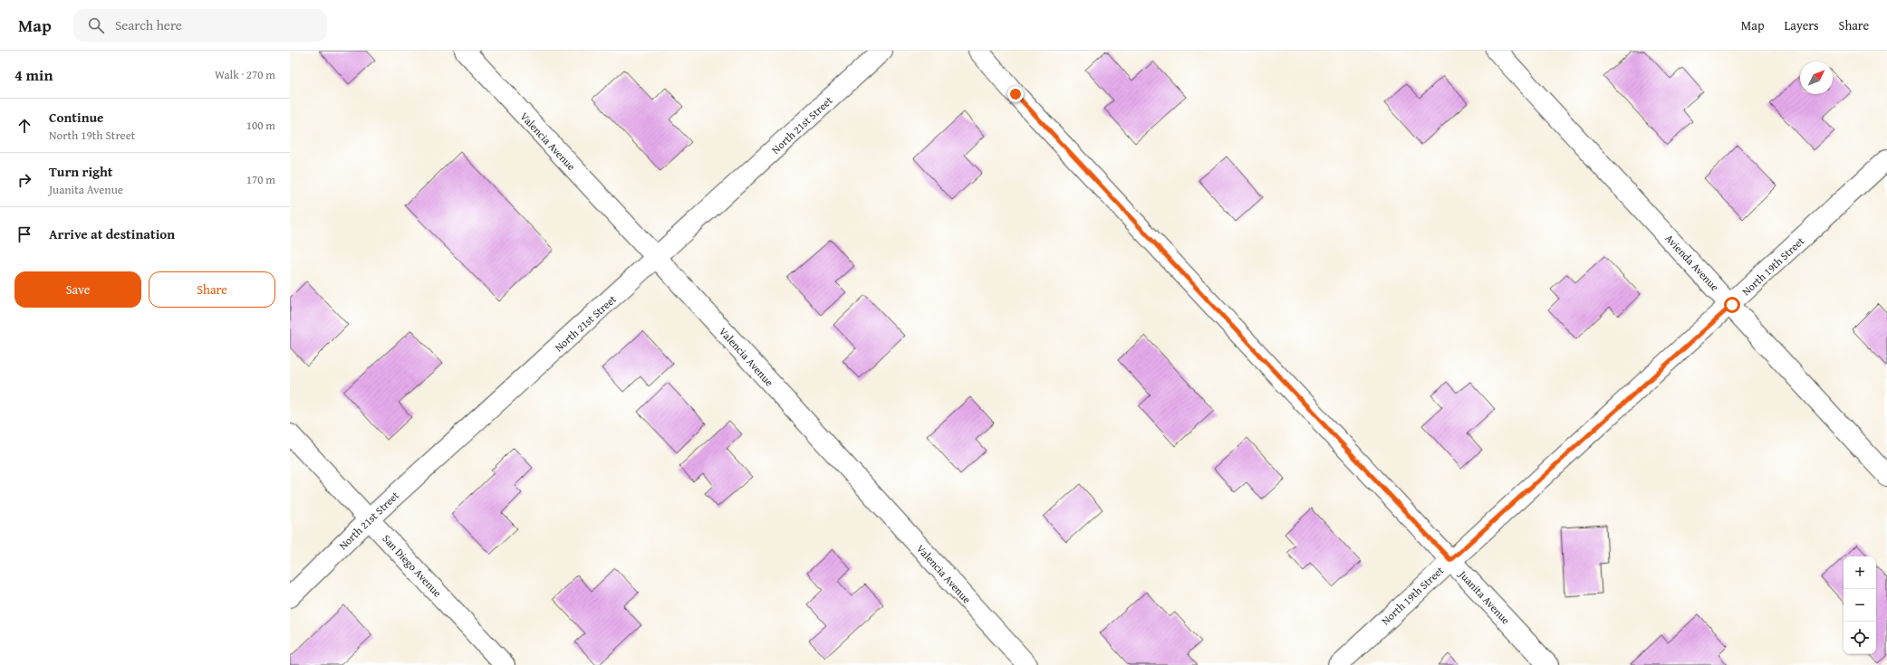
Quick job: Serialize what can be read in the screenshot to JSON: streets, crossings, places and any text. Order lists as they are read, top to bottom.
{
  "streets": {
    "street": [
      "North 21st Street",
      "Valencia Avenue",
      "Avienda Avenue",
      "North 19th Street",
      "San Diego Avenue",
      "Juanita Avenue"
    ]
  },
  "crossings": [
    ["North 21st Street", "Valencia Avenue"],
    ["North 21st Street", "San Diego Avenue"],
    ["Avienda Avenue", "North 19th Street"],
    ["North 19th Street", "Juanita Avenue"]
  ],
  "north": "top right",
  "page": {
    "header": "Map",
    "search": "Search here",
    "nav": ["Map", "Layers", "Share"],
    "heading": ["4 min", "Walk · 270 m"],
    "list": [
      ["Continue", "North 19th Street", "100 m"],
      ["Turn right", "Juanita Avenue", "170 m"],
      "Arrive at destination"
    ],
    "buttons": ["Save", "Share"],
    "map_buttons": ["+", "−"]
  }
}
